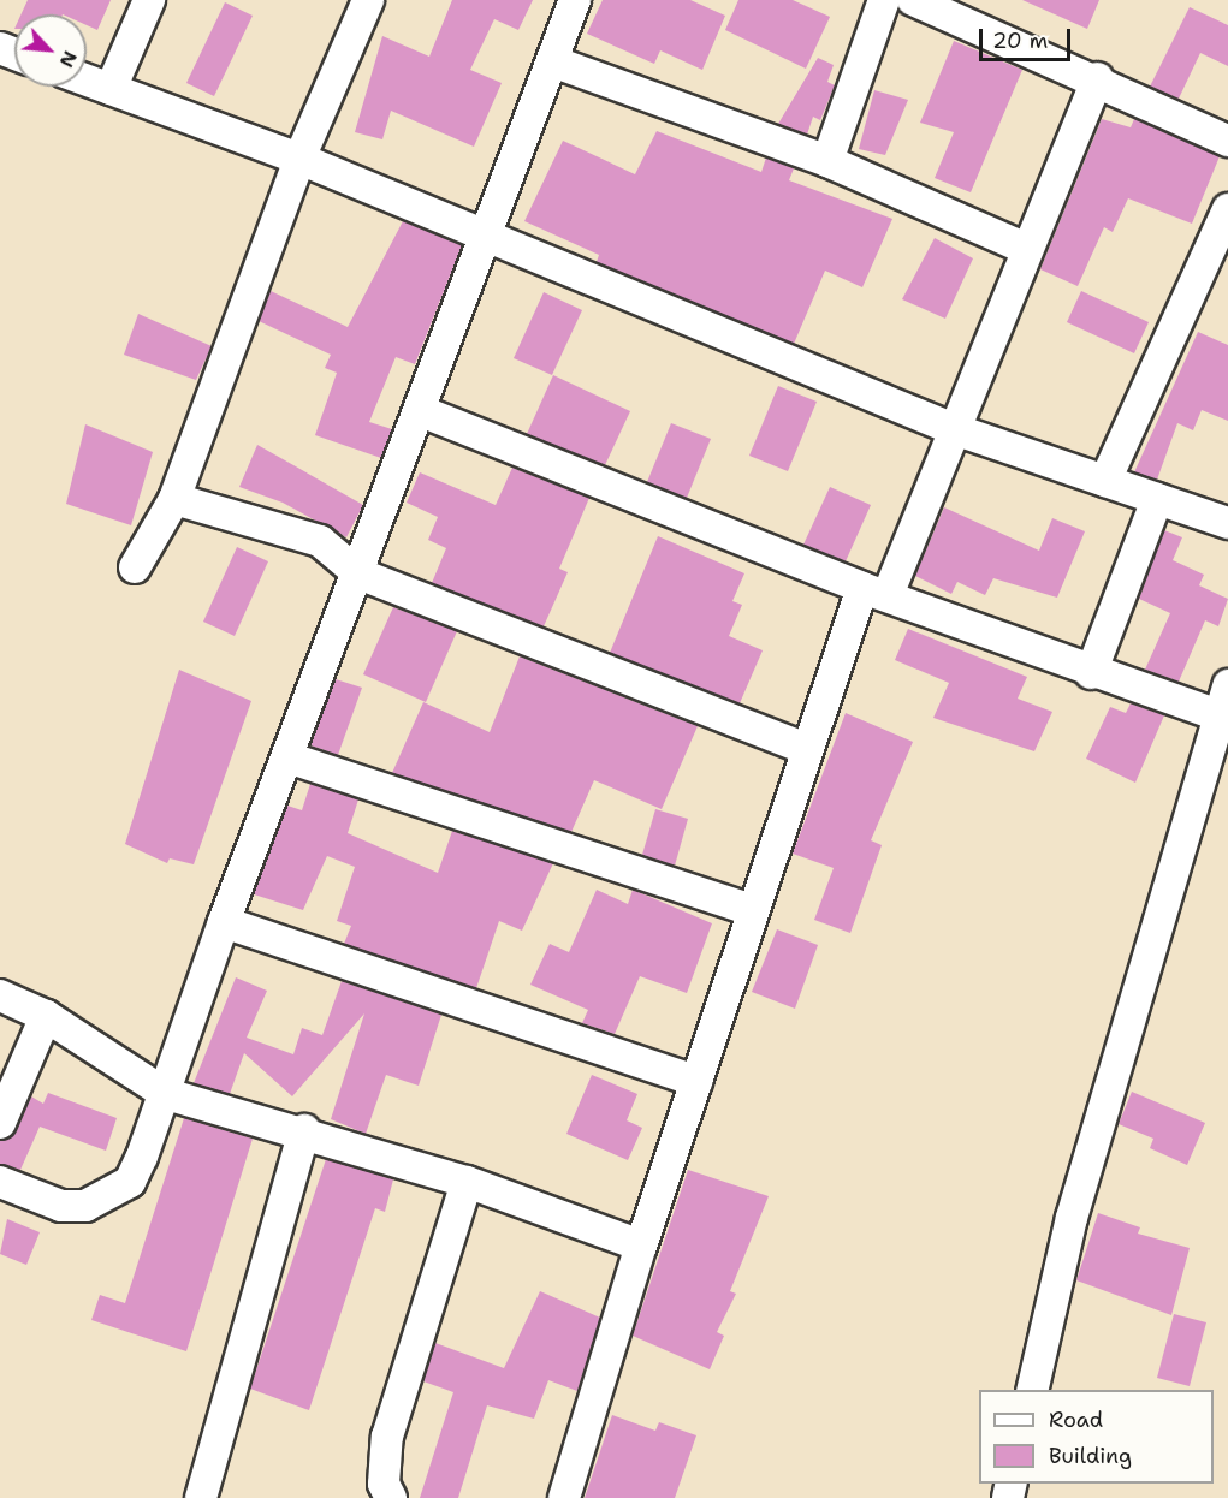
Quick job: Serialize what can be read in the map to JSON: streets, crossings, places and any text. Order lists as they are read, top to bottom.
{
  "legend": ["Road", "Building"],
  "scale_bar": "20 m",
  "north": "bottom right"
}
